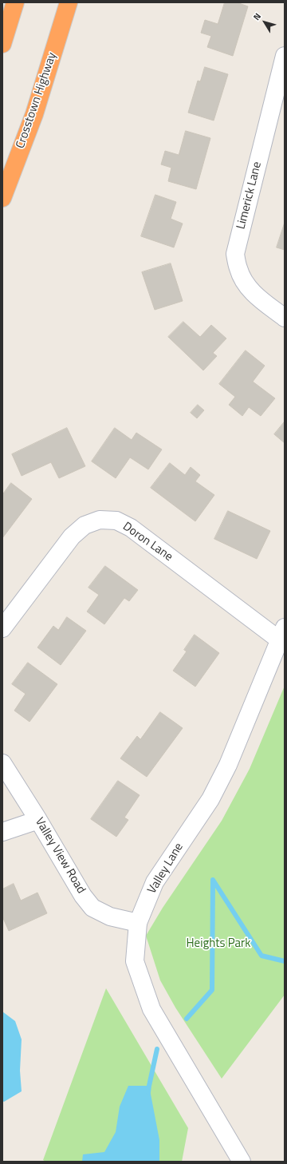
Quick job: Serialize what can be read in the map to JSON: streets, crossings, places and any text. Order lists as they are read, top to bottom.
{
  "streets": {
    "highway": ["Crosstown Highway"],
    "street": [
      "Limerick Lane",
      "Doron Lane",
      "Valley View Road",
      "Valley Lane"
    ]
  },
  "crossings": [
    ["Doron Lane", "Valley Lane"],
    ["Valley View Road", "Valley Lane"]
  ],
  "parks": ["Heights Park"],
  "north": "top left"
}
